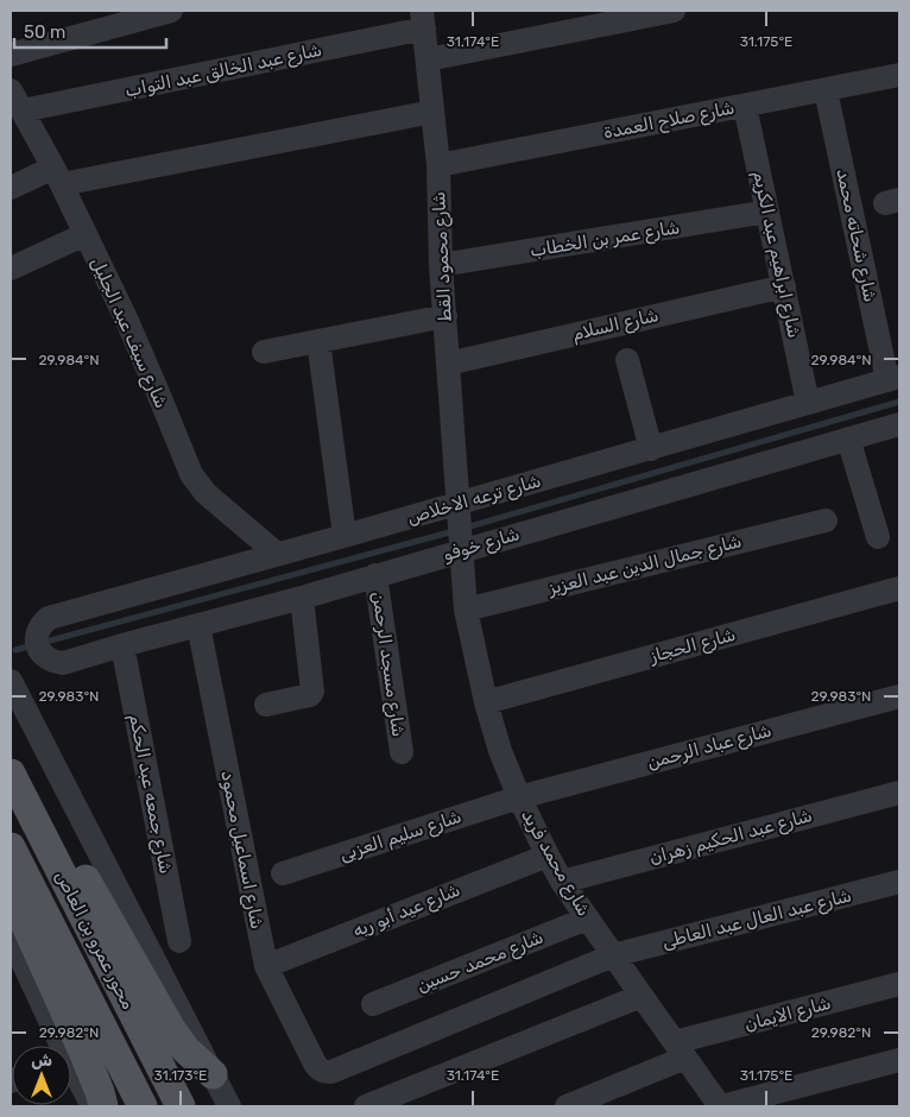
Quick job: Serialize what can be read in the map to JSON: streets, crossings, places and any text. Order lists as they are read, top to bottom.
{
  "streets": {
    "main road": ["محور عمرو بن العاص"],
    "street": [
      "شارع عبد الخالق عبد التواب",
      "شارع صلاح العمدة",
      "شارع شحاته محمد",
      "شارع عمر بن الخطاب",
      "شارع ابراهيم عبد الكريم",
      "شارع محمود القط",
      "شارع السلام",
      "شارع سيف عبد الجليل",
      "شارع ترعه الاخلاص",
      "شارع خوفو",
      "شارع جمال الدين عبد العزيز",
      "شارع الحجاز",
      "شارع مسجد الرحمن",
      "شارع عباد الرحمن",
      "شارع جمعه عبد الحكم",
      "شارع سليم العزبى",
      "شارع عبد الحكيم زهران",
      "شارع اسماعيل محمود",
      "شارع محمد فريد",
      "شارع عيد أبو ريه",
      "شارع عبد العال عبد العاطى",
      "شارع محمد حسين",
      "شارع الايمان"
    ]
  },
  "crossings": [
    ["شارع عبد الخالق عبد التواب", "شارع محمود القط"],
    ["شارع عبد الخالق عبد التواب", "شارع سيف عبد الجليل"],
    ["شارع صلاح العمدة", "شارع شحاته محمد"],
    ["شارع صلاح العمدة", "شارع ابراهيم عبد الكريم"],
    ["شارع صلاح العمدة", "شارع محمود القط"],
    ["شارع شحاته محمد", "شارع ترعه الاخلاص"],
    ["شارع عمر بن الخطاب", "شارع ابراهيم عبد الكريم"],
    ["شارع عمر بن الخطاب", "شارع محمود القط"],
    ["شارع ابراهيم عبد الكريم", "شارع السلام"],
    ["شارع ابراهيم عبد الكريم", "شارع ترعه الاخلاص"],
    ["شارع محمود القط", "شارع السلام"],
    ["شارع محمود القط", "شارع ترعه الاخلاص"],
    ["شارع محمود القط", "شارع خوفو"],
    ["شارع محمود القط", "شارع محمد فريد"],
    ["شارع سيف عبد الجليل", "شارع ترعه الاخلاص"],
    ["شارع ترعه الاخلاص", "شارع خوفو"],
    ["شارع خوفو", "شارع مسجد الرحمن"],
    ["شارع خوفو", "شارع جمعه عبد الحكم"],
    ["شارع خوفو", "شارع اسماعيل محمود"],
    ["شارع خوفو", "شارع محمد فريد"],
    ["شارع جمال الدين عبد العزيز", "شارع محمد فريد"],
    ["شارع الحجاز", "شارع محمد فريد"],
    ["شارع عباد الرحمن", "شارع سليم العزبى"],
    ["شارع عباد الرحمن", "شارع محمد فريد"],
    ["شارع سليم العزبى", "شارع محمد فريد"],
    ["شارع عبد الحكيم زهران", "شارع محمد فريد"],
    ["شارع اسماعيل محمود", "شارع عيد أبو ريه"],
    ["شارع اسماعيل محمود", "شارع عبد العال عبد العاطى"],
    ["شارع محمد فريد", "شارع عيد أبو ريه"],
    ["شارع محمد فريد", "شارع عبد العال عبد العاطى"],
    ["شارع محمد فريد", "شارع محمد حسين"],
    ["شارع محمد فريد", "شارع الايمان"]
  ],
  "scale_bar": "50 m",
  "north": "top",
  "coordinates": [
    "31.174°E",
    "31.175°E",
    "29.984°N",
    "29.983°N",
    "29.982°N",
    "31.173°E"
  ]
}
